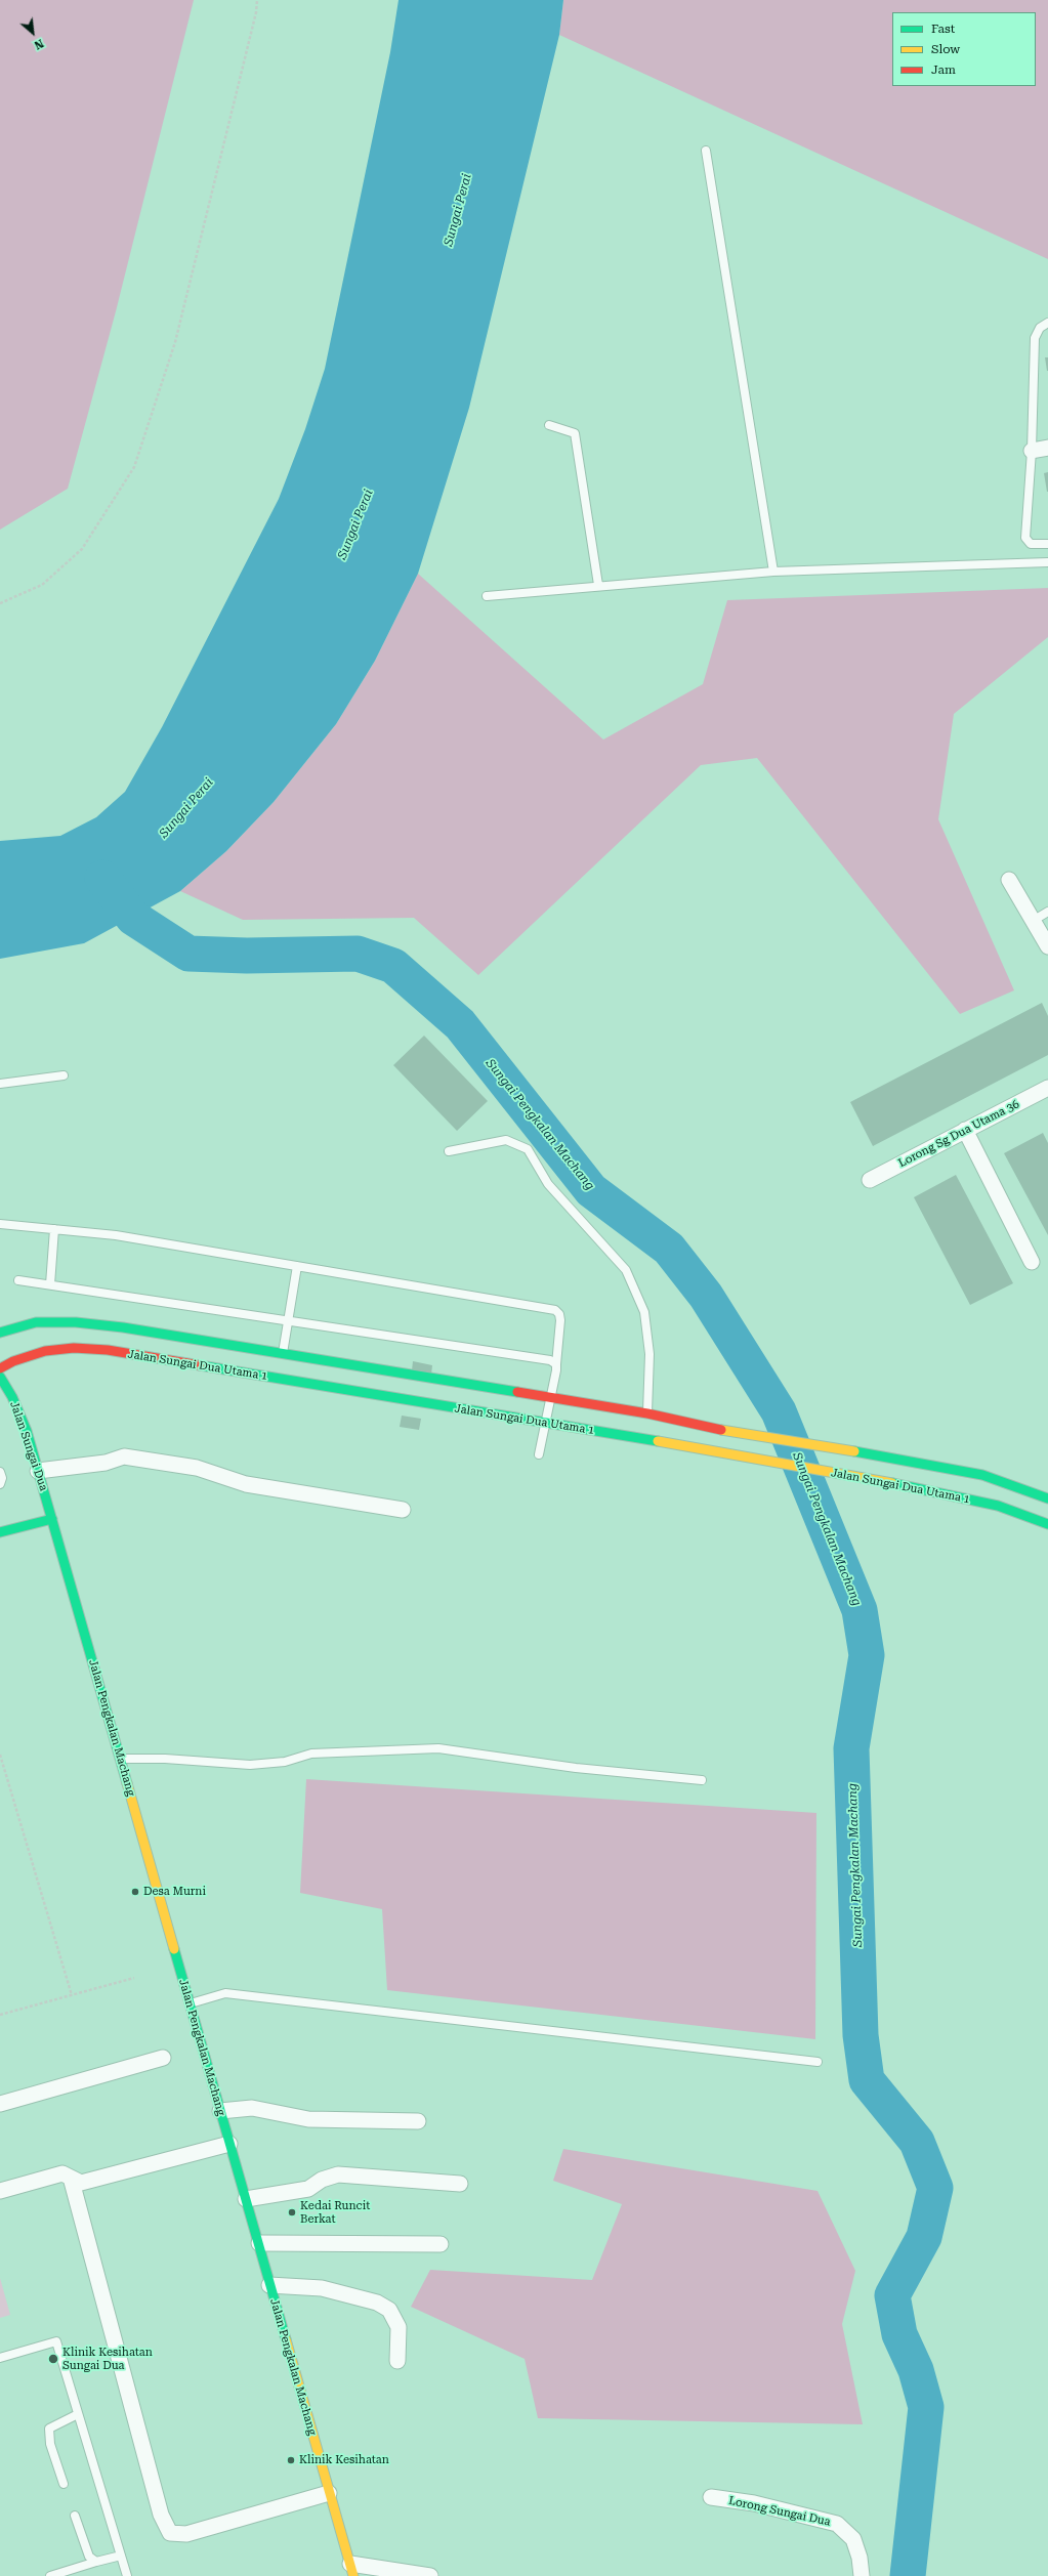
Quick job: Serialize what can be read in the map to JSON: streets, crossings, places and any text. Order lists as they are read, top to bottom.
{
  "streets": {
    "street": [
      "Lorong Sg Dua Utama 36",
      "Jalan Sungai Dua Utama 1",
      "Jalan Sungai Dua",
      "Jalan Pengkalan Machang",
      "Lorong Sungai Dua"
    ]
  },
  "crossings": [
    ["Jalan Sungai Dua", "Jalan Pengkalan Machang"]
  ],
  "water": ["Sungai Perai", "Sungai Pengkalan Machang"],
  "places": [
    "Desa Murni",
    "Kedai Runcit Berkat",
    "Klinik Kesihatan Sungai Dua",
    "Klinik Kesihatan"
  ],
  "legend": ["Fast", "Slow", "Jam"],
  "north": "bottom right"
}
